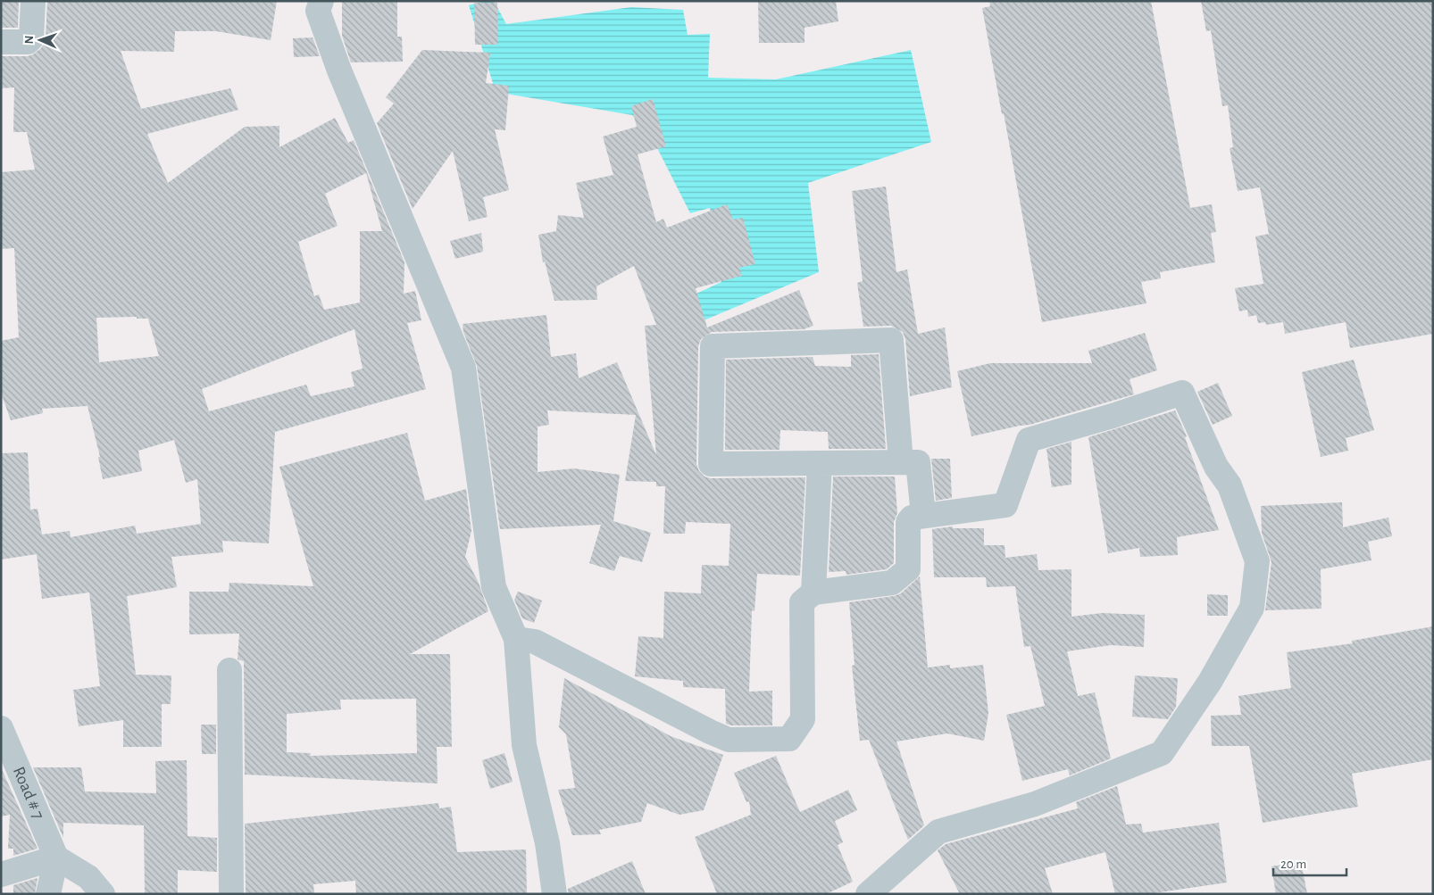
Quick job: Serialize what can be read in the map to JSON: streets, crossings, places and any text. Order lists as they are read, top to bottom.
{
  "streets": {
    "street": ["Road # 7"]
  },
  "scale_bar": "20 m",
  "north": "left"
}
